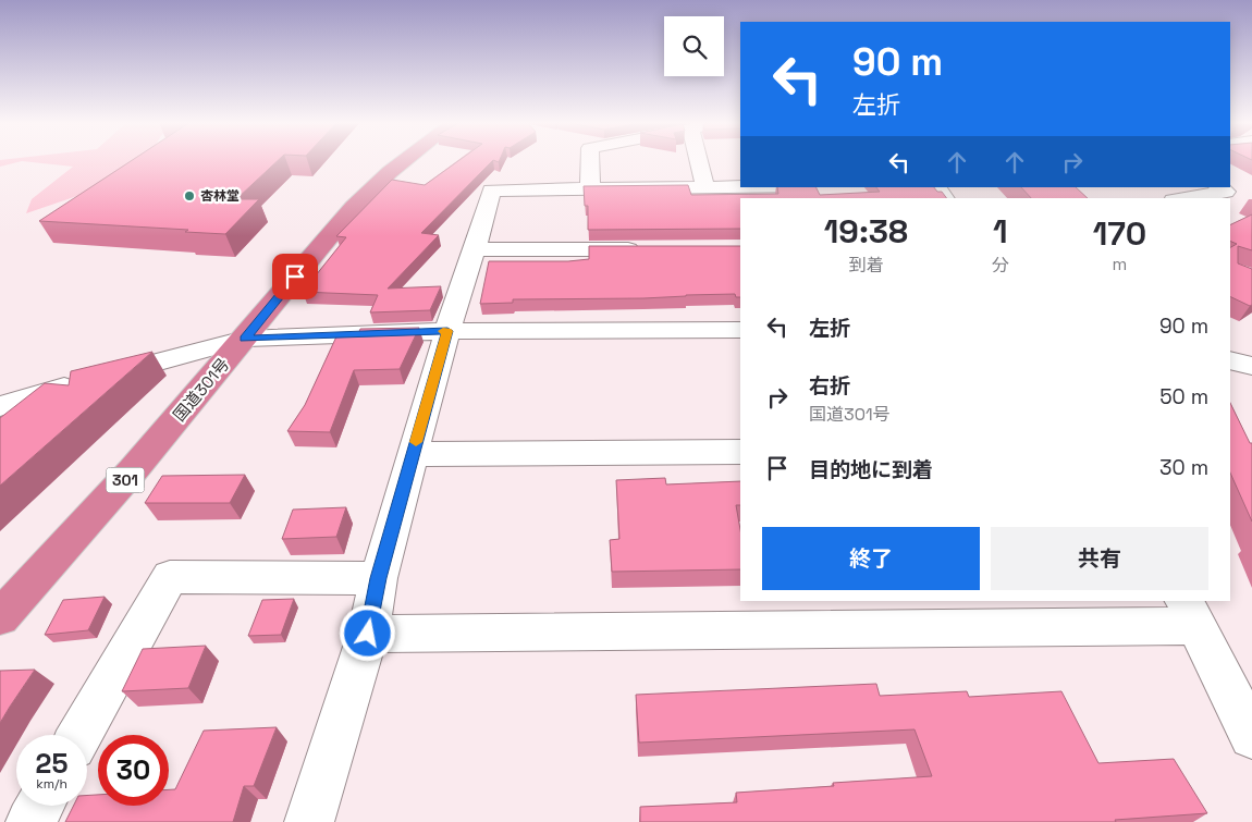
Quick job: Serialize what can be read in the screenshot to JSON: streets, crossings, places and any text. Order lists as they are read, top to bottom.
{
  "streets": {
    "highway": ["国道301号", "301"]
  },
  "places": ["杏林堂"],
  "page": {
    "turn": ["90 m", "左折"],
    "eta": [
      "19:38",
      "到着",
      "1",
      "分",
      "170",
      "m"
    ],
    "list": [
      {
        "name": "左折",
        "value": "90 m"
      },
      {
        "name": "右折",
        "note": "国道301号",
        "value": "50 m"
      },
      {
        "name": "目的地に到着",
        "value": "30 m"
      }
    ],
    "buttons": ["終了", "共有"],
    "speed": "25 km/h",
    "limit": "30"
  }
}
